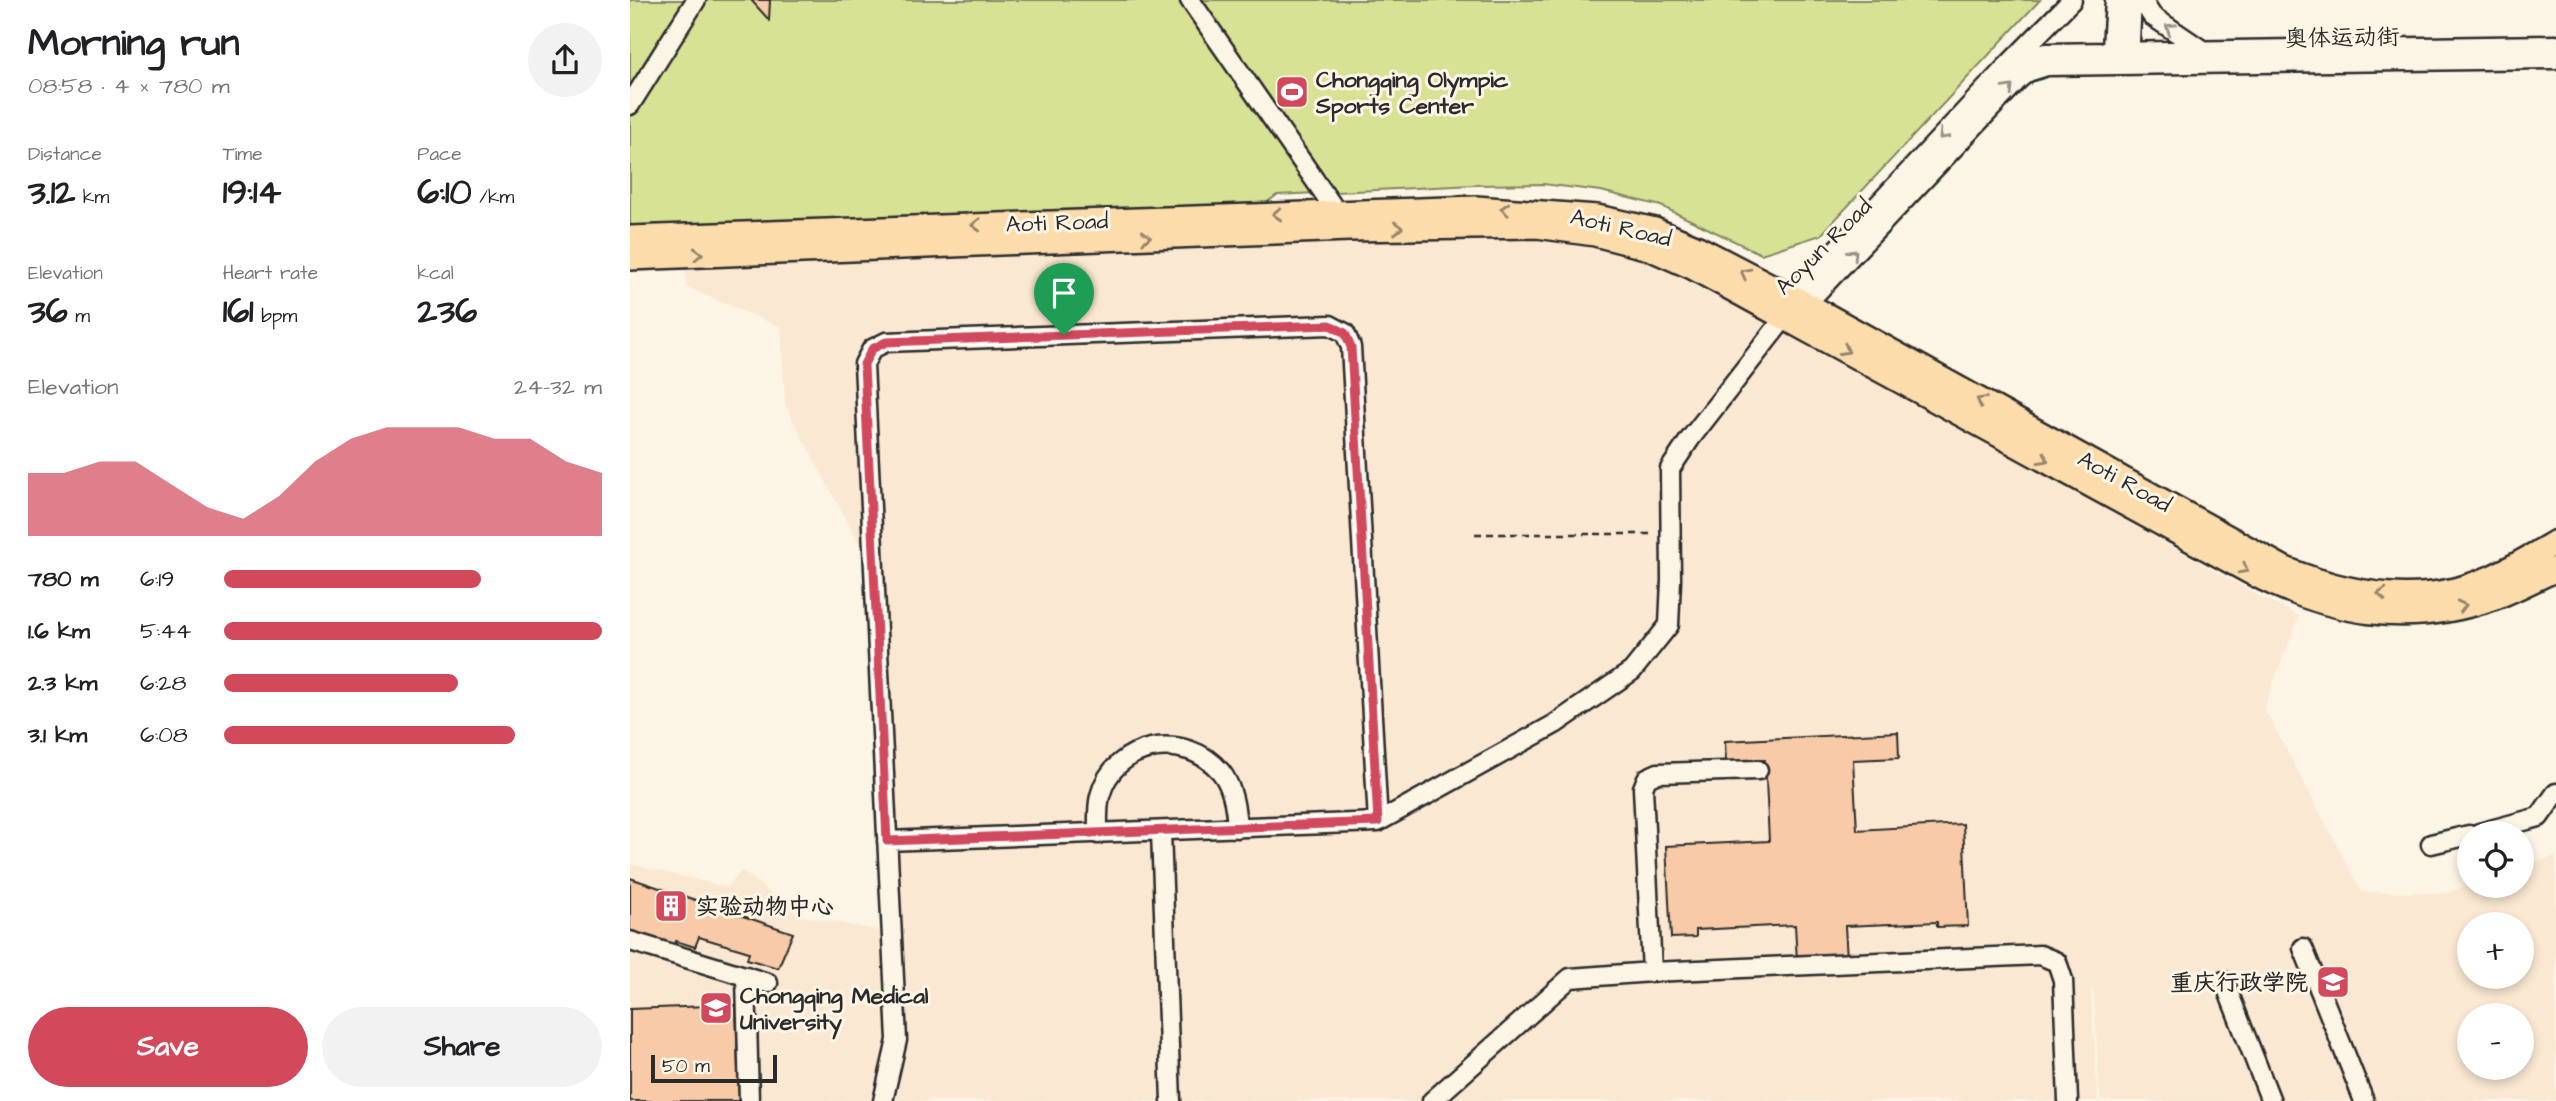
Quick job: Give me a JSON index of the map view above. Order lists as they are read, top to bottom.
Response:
{
  "streets": {
    "main road": ["Aoti Road"],
    "street": ["奥体运动街", "Aoyun Road"]
  },
  "crossings": [
    ["奥体运动街", "Aoyun Road"],
    ["Aoti Road", "Aoyun Road"]
  ],
  "places": {
    "sports": ["Chongqing Olympic Sports Center"],
    "building": ["实验动物中心"],
    "school or university": ["重庆行政学院", "Chongqing Medical University"]
  },
  "scale_bar": "50 m",
  "page": {
    "heading": ["Morning run", "08:58 · 4 × 780 m"],
    "stats": [
      ["Distance", "3.12 km"],
      ["Time", "19:14"],
      ["Pace", "6:10 /km"],
      ["Elevation", "36 m"],
      ["Heart rate", "161 bpm"],
      ["kcal", "236"]
    ],
    "chart": ["Elevation", "24–32 m"],
    "list": [
      {
        "name": "780 m",
        "note": "6:19"
      },
      {
        "name": "1.6 km",
        "note": "5:44"
      },
      {
        "name": "2.3 km",
        "note": "6:28"
      },
      {
        "name": "3.1 km",
        "note": "6:08"
      }
    ],
    "map_buttons": ["+", "−"],
    "buttons": ["Save", "Share"],
    "scale": "50 m"
  }
}
